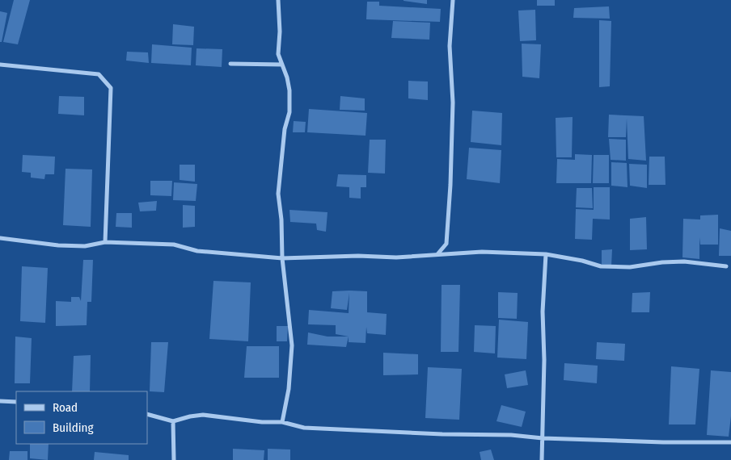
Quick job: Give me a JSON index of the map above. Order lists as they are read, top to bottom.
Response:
{
  "legend": ["Road", "Building"]
}
